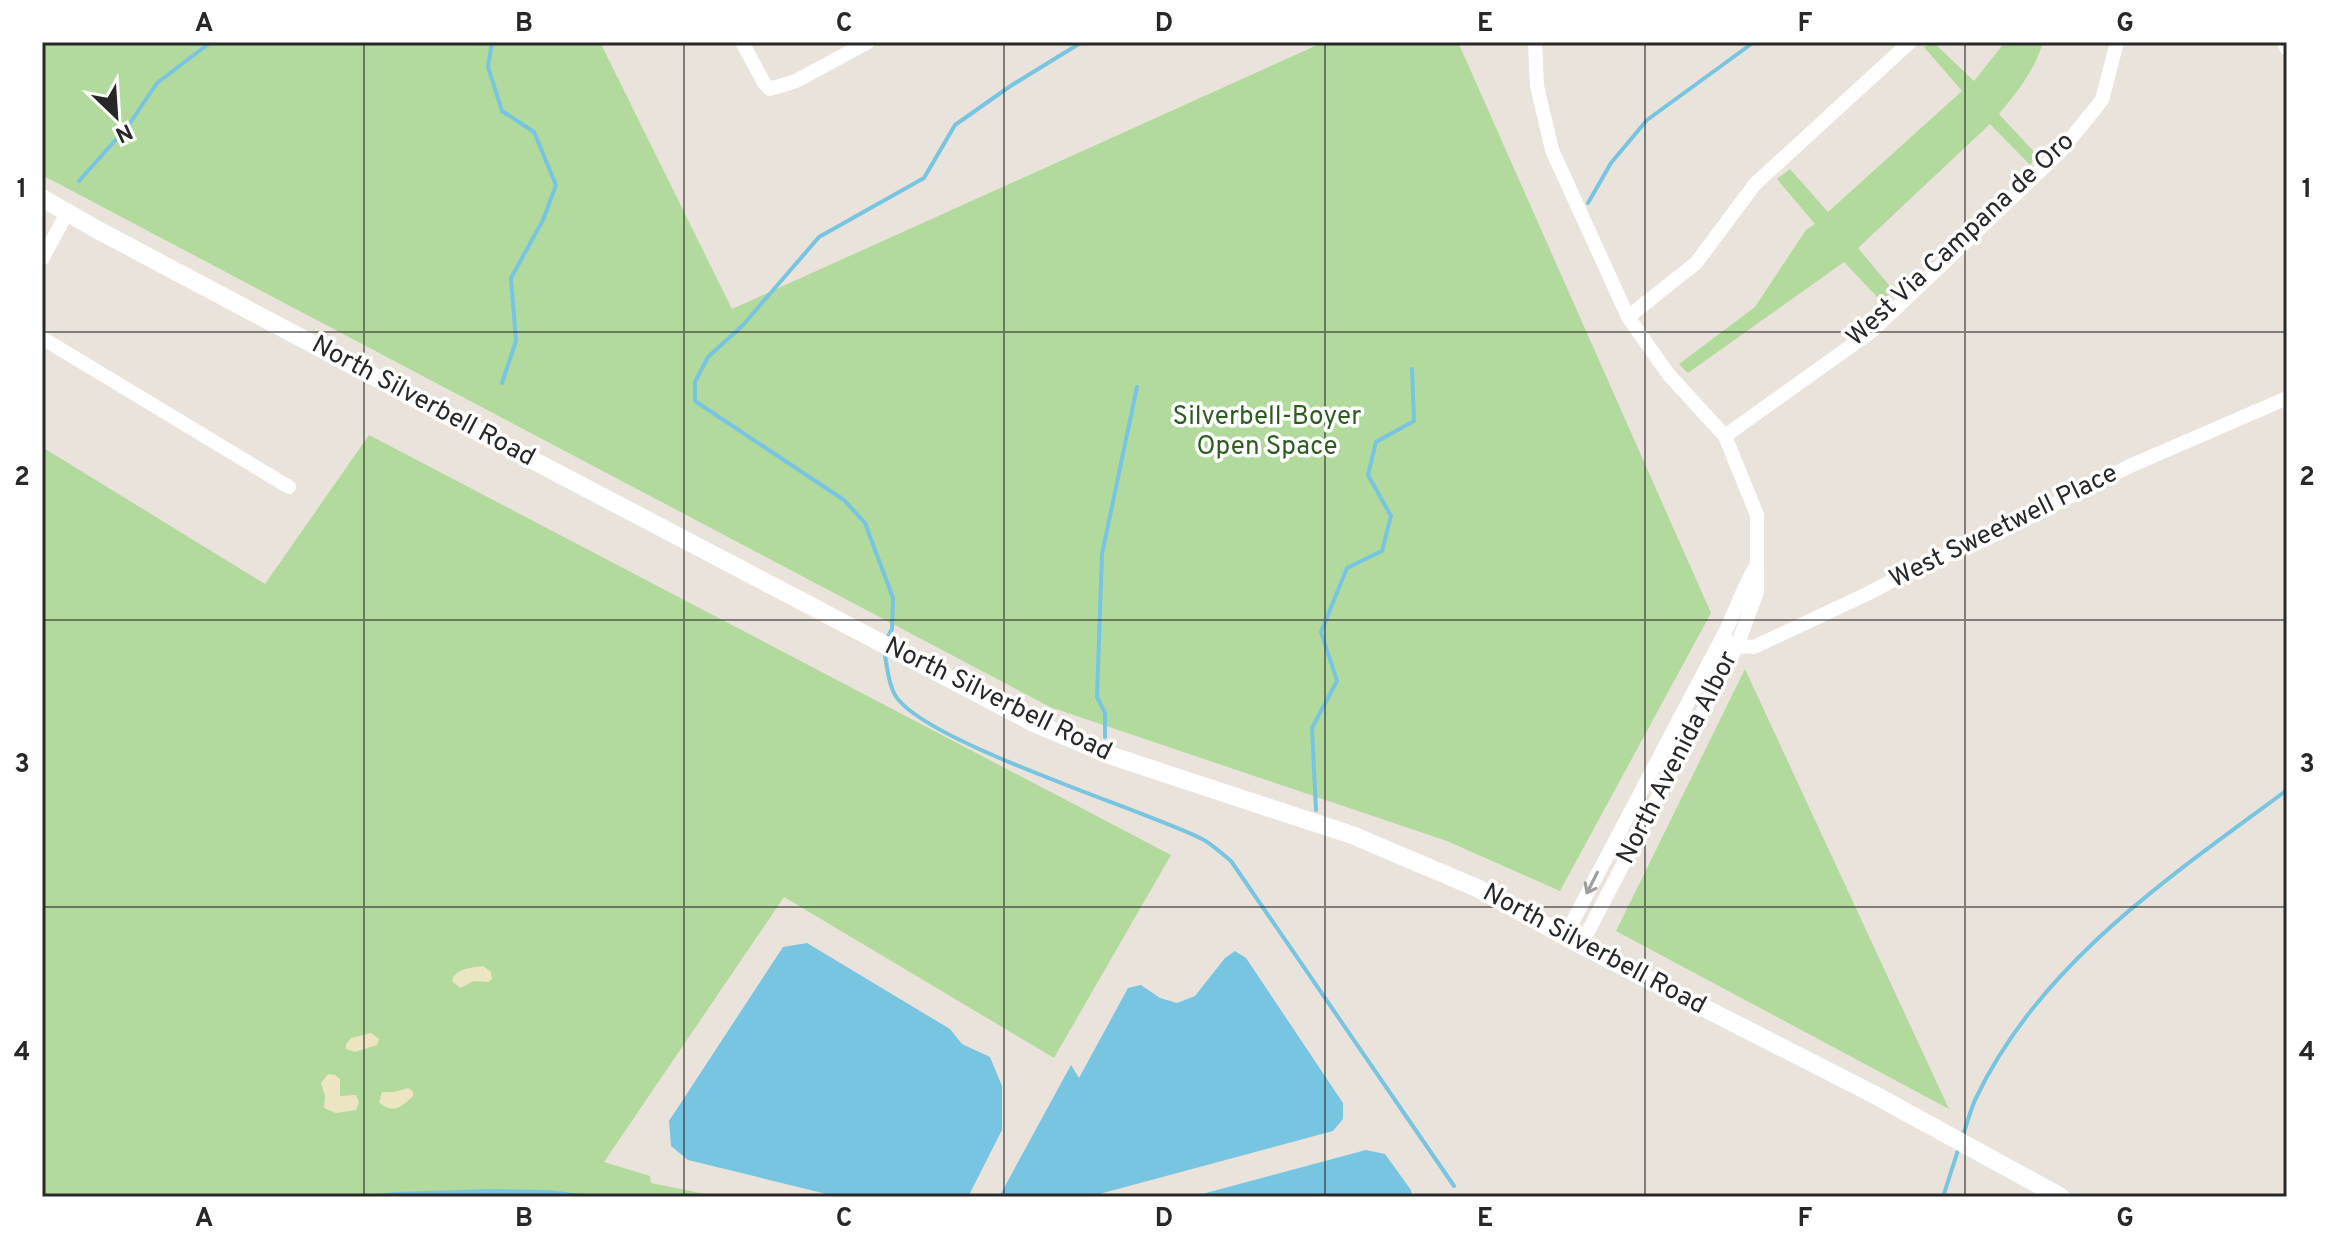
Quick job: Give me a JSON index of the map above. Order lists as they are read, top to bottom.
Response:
{
  "streets": {
    "main road": ["North Silverbell Road"],
    "street": ["West Via Campana de Oro", "West Sweetwell Place", "North Avenida Albor"]
  },
  "crossings": [
    ["West Via Campana de Oro", "North Avenida Albor"],
    ["North Silverbell Road", "North Avenida Albor"],
    ["West Sweetwell Place", "North Avenida Albor"]
  ],
  "parks": ["Silverbell-Boyer Open Space"],
  "north": "bottom right",
  "grid": {
    "columns": [
      "A",
      "B",
      "C",
      "D",
      "E",
      "F",
      "G"
    ],
    "rows": [
      "1",
      "2",
      "3",
      "4"
    ]
  }
}
